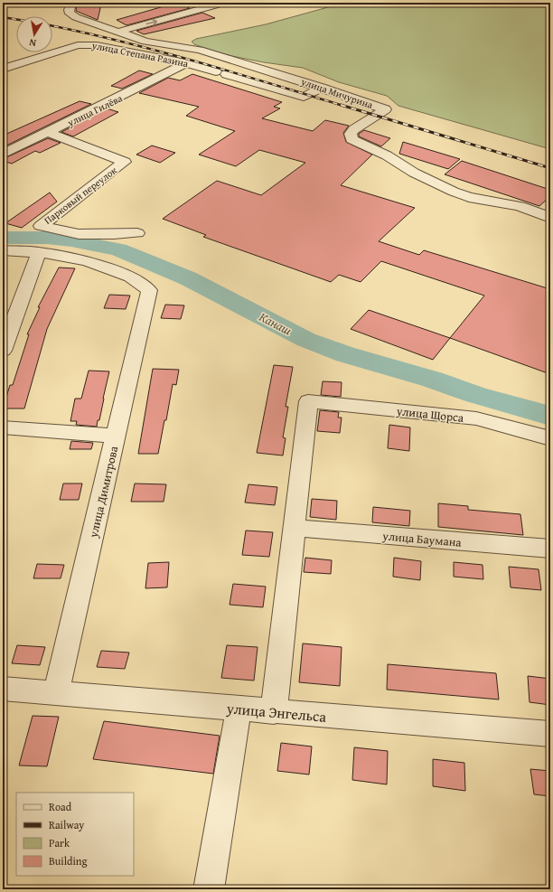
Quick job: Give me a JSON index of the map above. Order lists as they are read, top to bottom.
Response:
{
  "streets": {
    "street": [
      "улица Степана Разина",
      "улица Мичурина",
      "улица Гилёва",
      "Парковый переулок",
      "улица Щорса",
      "улица Димитрова",
      "улица Баумана",
      "улица Энгельса"
    ]
  },
  "crossings": [
    ["улица Степана Разина", "улица Мичурина"],
    ["улица Степана Разина", "улица Гилёва"],
    ["улица Гилёва", "Парковый переулок"],
    ["улица Щорса", "улица Баумана"],
    ["улица Димитрова", "улица Энгельса"]
  ],
  "water": ["Канаш"],
  "legend": [
    "Road",
    "Railway",
    "Park",
    "Building"
  ],
  "north": "bottom"
}
